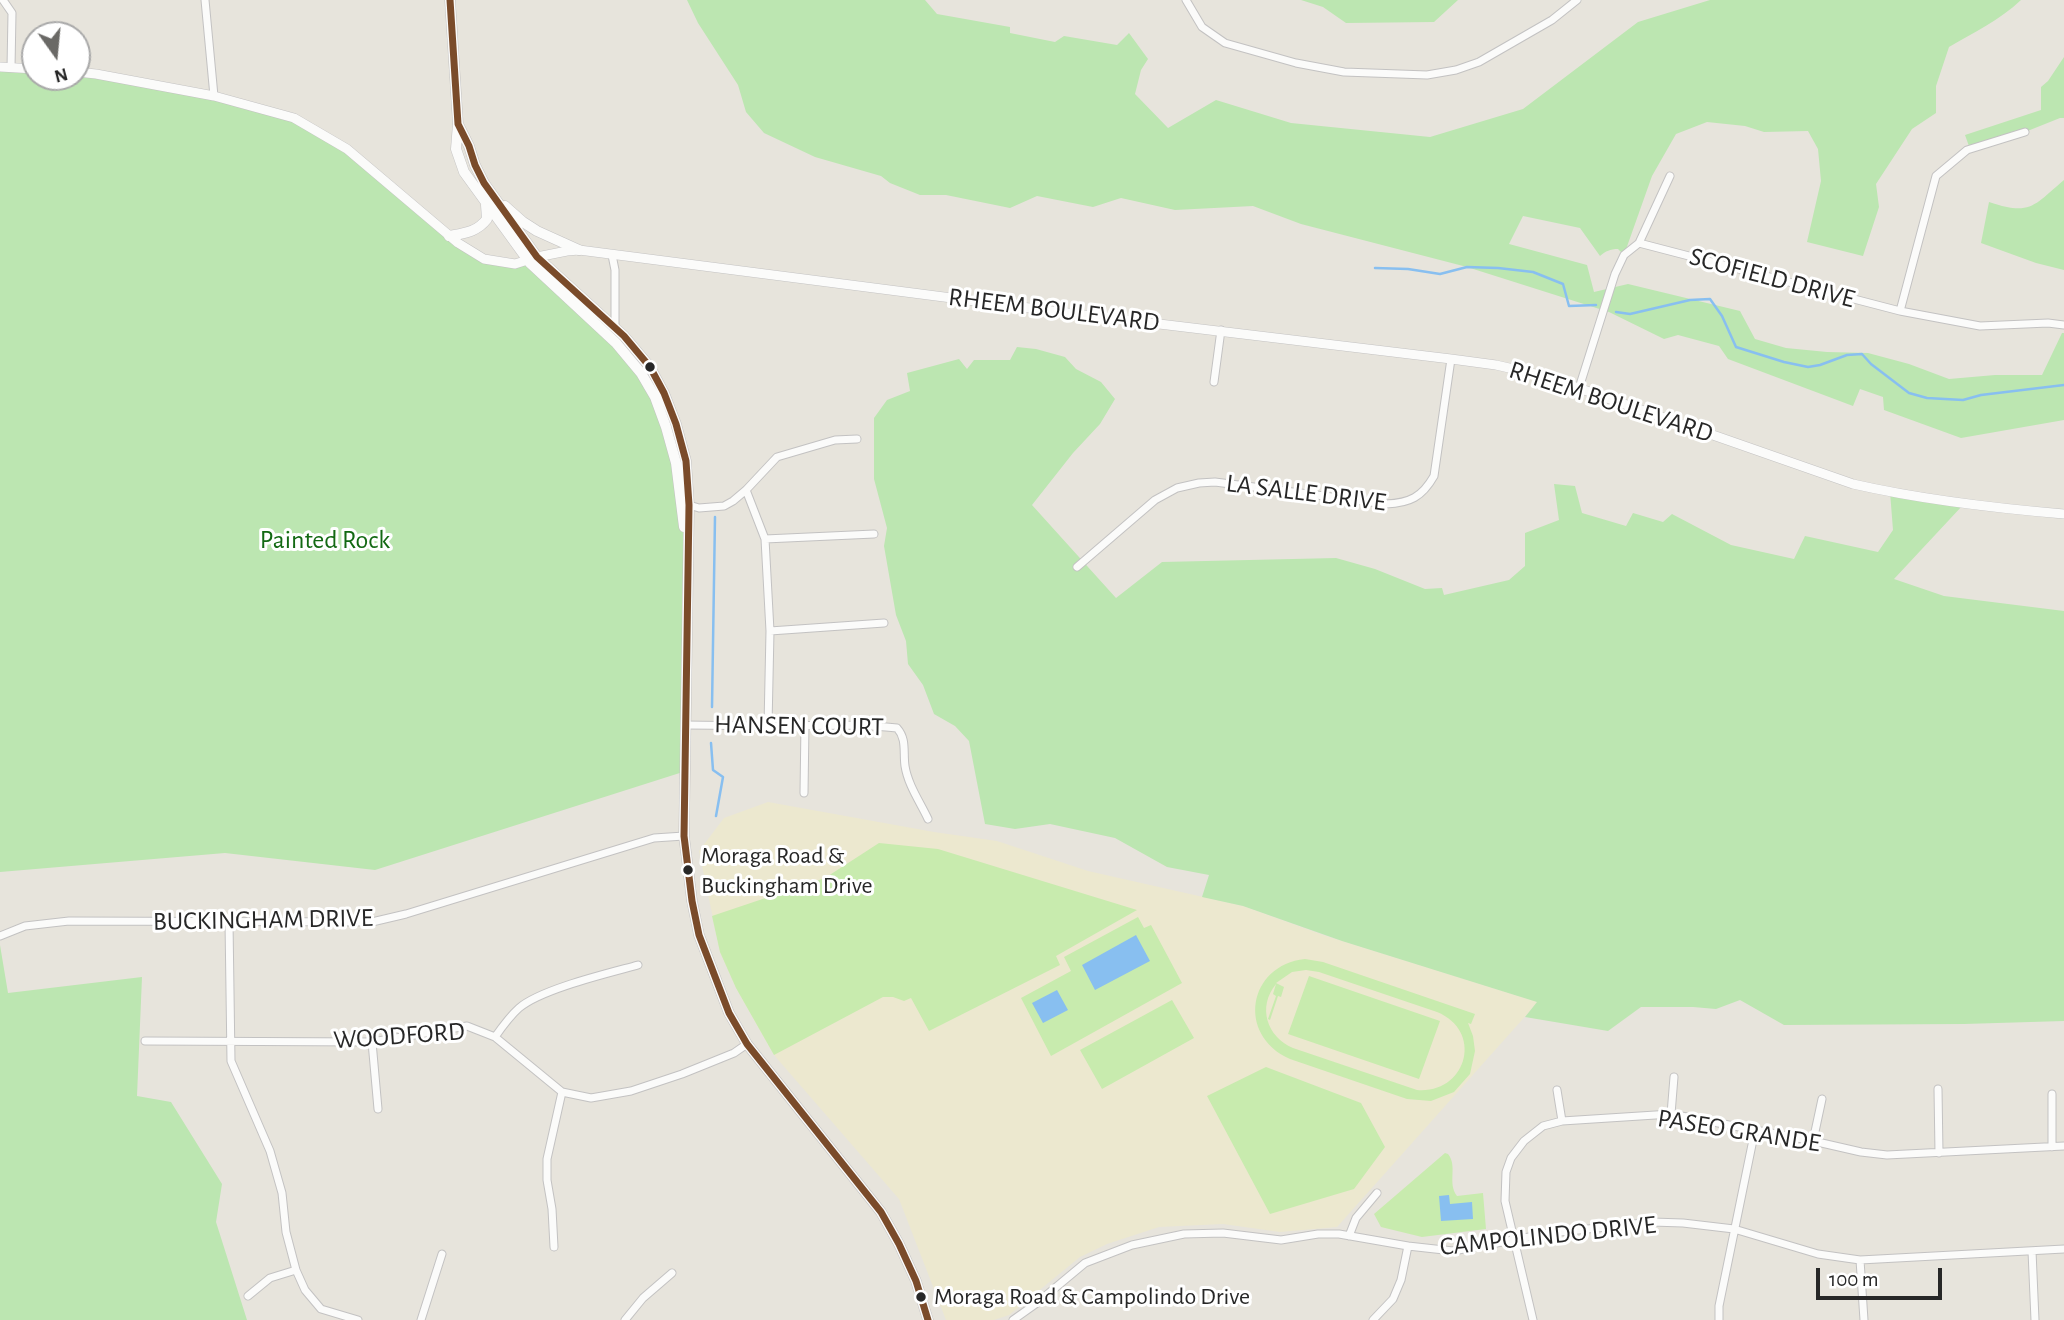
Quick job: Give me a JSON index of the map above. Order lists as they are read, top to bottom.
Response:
{
  "streets": {
    "street": [
      "SCOFIELD DRIVE",
      "RHEEM BOULEVARD",
      "LA SALLE DRIVE",
      "HANSEN COURT",
      "BUCKINGHAM DRIVE",
      "WOODFORD",
      "PASEO GRANDE",
      "CAMPOLINDO DRIVE"
    ]
  },
  "crossings": [
    ["RHEEM BOULEVARD", "LA SALLE DRIVE"],
    ["PASEO GRANDE", "CAMPOLINDO DRIVE"]
  ],
  "parks": ["Painted Rock"],
  "places": ["Moraga Road & Buckingham Drive", "Moraga Road & Campolindo Drive"],
  "scale_bar": "100 m",
  "north": "bottom"
}
